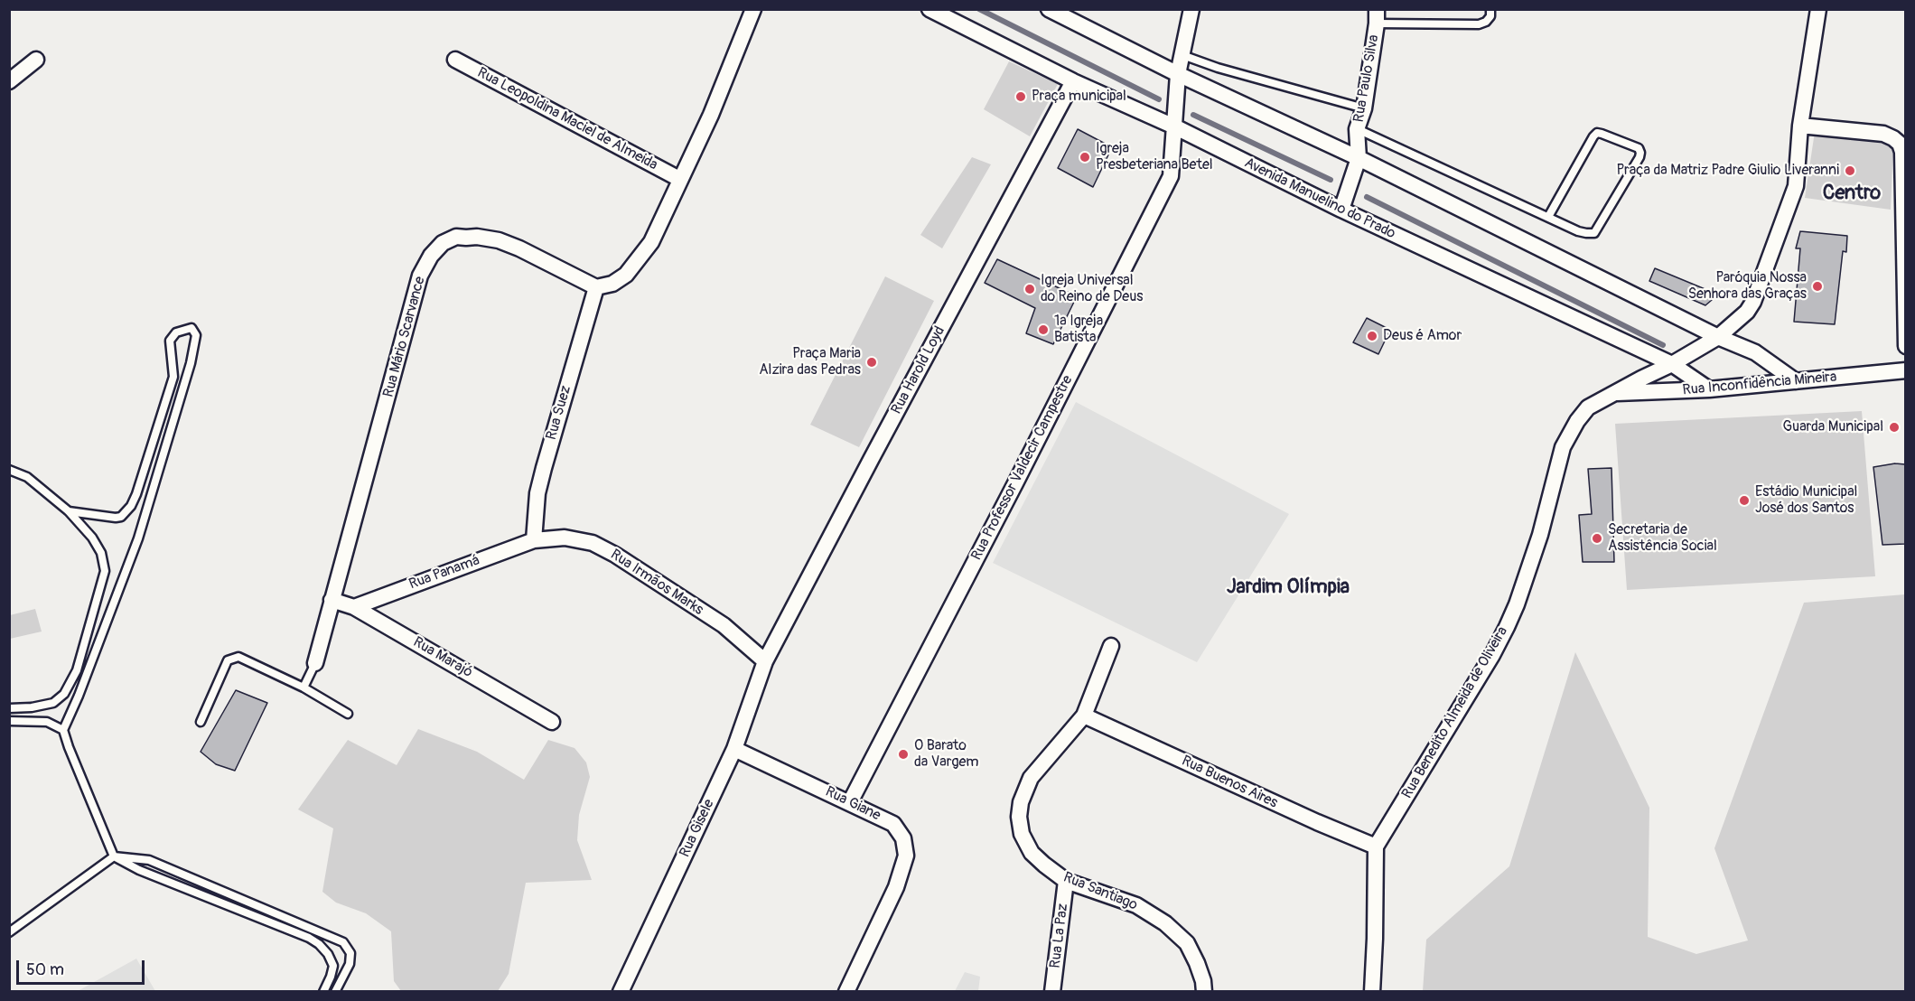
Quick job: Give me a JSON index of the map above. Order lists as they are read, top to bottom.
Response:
{
  "streets": {
    "street": [
      "Rua Paulo Silva",
      "Rua Leopoldina Maciel de Almeida",
      "Avenida Manuelino do Prado",
      "Rua Mário Scarvance",
      "Rua Harold Loyd",
      "Rua Inconfidência Mineira",
      "Rua Suez",
      "Rua Professor Valdecir Campestre",
      "Rua Panamá",
      "Rua Irmãos Marks",
      "Rua Marajó",
      "Rua Benedito Almeida de Oliveira",
      "Rua Buenos Aires",
      "Rua Giane",
      "Rua Gisele",
      "Rua Santiago",
      "Rua La Paz"
    ]
  },
  "crossings": [
    ["Rua Paulo Silva", "Avenida Manuelino do Prado"],
    ["Avenida Manuelino do Prado", "Rua Harold Loyd"],
    ["Avenida Manuelino do Prado", "Rua Inconfidência Mineira"],
    ["Avenida Manuelino do Prado", "Rua Professor Valdecir Campestre"],
    ["Avenida Manuelino do Prado", "Rua Benedito Almeida de Oliveira"],
    ["Rua Mário Scarvance", "Rua Suez"],
    ["Rua Mário Scarvance", "Rua Marajó"],
    ["Rua Harold Loyd", "Rua Irmãos Marks"],
    ["Rua Harold Loyd", "Rua Gisele"],
    ["Rua Inconfidência Mineira", "Rua Benedito Almeida de Oliveira"],
    ["Rua Suez", "Rua Panamá"],
    ["Rua Suez", "Rua Irmãos Marks"],
    ["Rua Professor Valdecir Campestre", "Rua Giane"],
    ["Rua Panamá", "Rua Irmãos Marks"],
    ["Rua Panamá", "Rua Marajó"],
    ["Rua Irmãos Marks", "Rua Gisele"],
    ["Rua Benedito Almeida de Oliveira", "Rua Buenos Aires"],
    ["Rua Buenos Aires", "Rua Santiago"],
    ["Rua Giane", "Rua Gisele"],
    ["Rua Santiago", "Rua La Paz"]
  ],
  "districts": ["Centro", "Jardim Olímpia"],
  "places": [
    "Praça municipal",
    "Igreja Presbeteriana Betel",
    "Praça da Matriz Padre Giulio Liveranni",
    "Paróquia Nossa Senhora das Graças",
    "Igreja Universal do Reino de Deus",
    "1ª Igreja Batista",
    "Deus é Amor",
    "Praça Maria Alzira das Pedras",
    "Guarda Municipal",
    "Estádio Municipal José dos Santos",
    "Secretaria de Assistência Social",
    "O Barato da Vargem"
  ],
  "scale_bar": "50 m"
}
